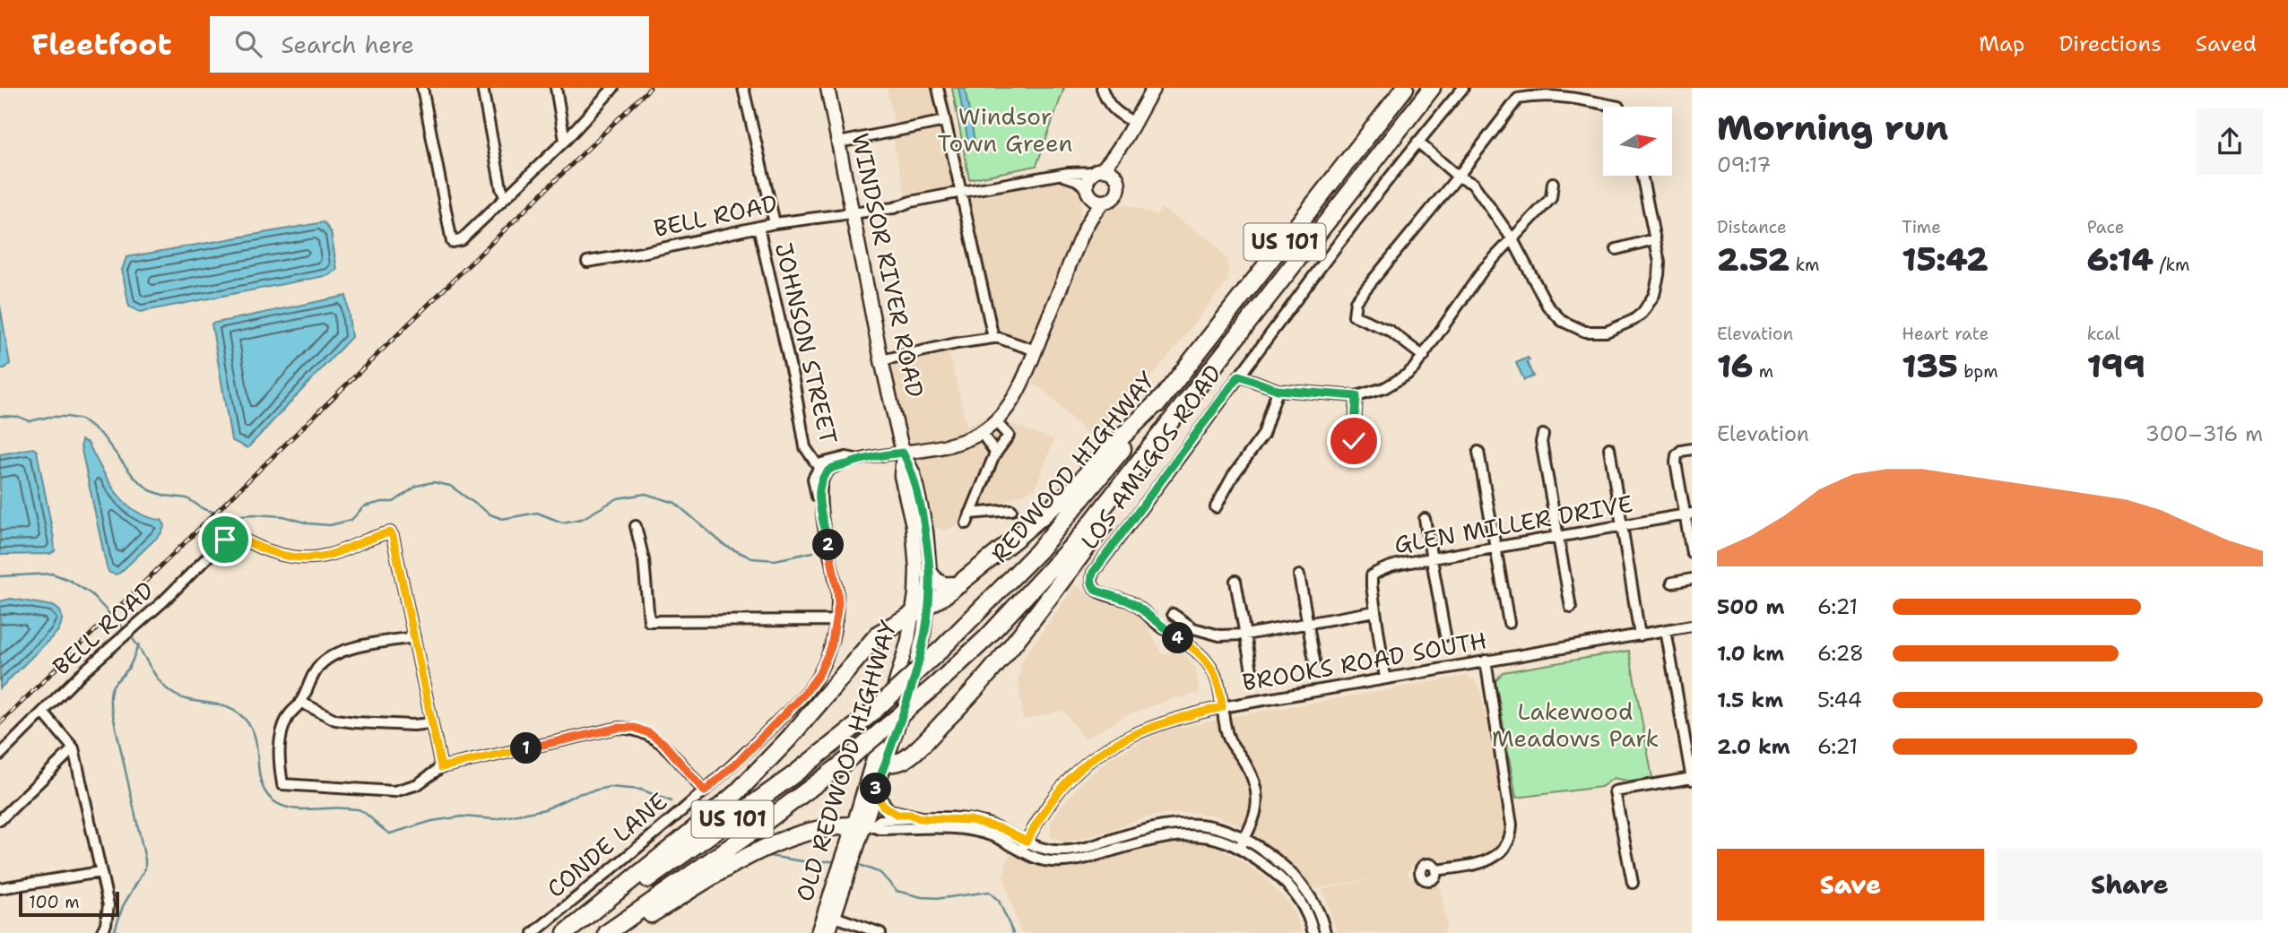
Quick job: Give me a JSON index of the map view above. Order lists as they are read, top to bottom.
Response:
{
  "streets": {
    "highway": ["US 101", "REDWOOD HIGHWAY"],
    "main road": ["WINDSOR RIVER ROAD", "OLD REDWOOD HIGHWAY"],
    "street": [
      "BELL ROAD",
      "JOHNSON STREET",
      "LOS AMIGOS ROAD",
      "GLEN MILLER DRIVE",
      "BROOKS ROAD SOUTH",
      "CONDE LANE"
    ]
  },
  "crossings": [
    ["BELL ROAD", "WINDSOR RIVER ROAD"],
    ["BELL ROAD", "JOHNSON STREET"],
    ["WINDSOR RIVER ROAD", "OLD REDWOOD HIGHWAY"],
    ["WINDSOR RIVER ROAD", "CONDE LANE"],
    ["JOHNSON STREET", "CONDE LANE"],
    ["LOS AMIGOS ROAD", "BROOKS ROAD SOUTH"],
    ["GLEN MILLER DRIVE", "BROOKS ROAD SOUTH"],
    ["OLD REDWOOD HIGHWAY", "CONDE LANE"]
  ],
  "parks": ["Windsor Town Green", "Lakewood Meadows Park"],
  "scale_bar": "100 m",
  "north": "right",
  "page": {
    "header": "Fleetfoot",
    "search": "Search here",
    "nav": ["Map", "Directions", "Saved"],
    "heading": ["Morning run", "09:17"],
    "stats": [
      ["Distance", "2.52 km"],
      ["Time", "15:42"],
      ["Pace", "6:14 /km"],
      ["Elevation", "16 m"],
      ["Heart rate", "135 bpm"],
      ["kcal", "199"]
    ],
    "chart": ["Elevation", "300–316 m"],
    "pins": [
      "2",
      "4",
      "1",
      "3"
    ],
    "list": [
      {
        "name": "500 m",
        "note": "6:21"
      },
      {
        "name": "1.0 km",
        "note": "6:28"
      },
      {
        "name": "1.5 km",
        "note": "5:44"
      },
      {
        "name": "2.0 km",
        "note": "6:21"
      }
    ],
    "buttons": ["Save", "Share"],
    "scale": "100 m"
  }
}
